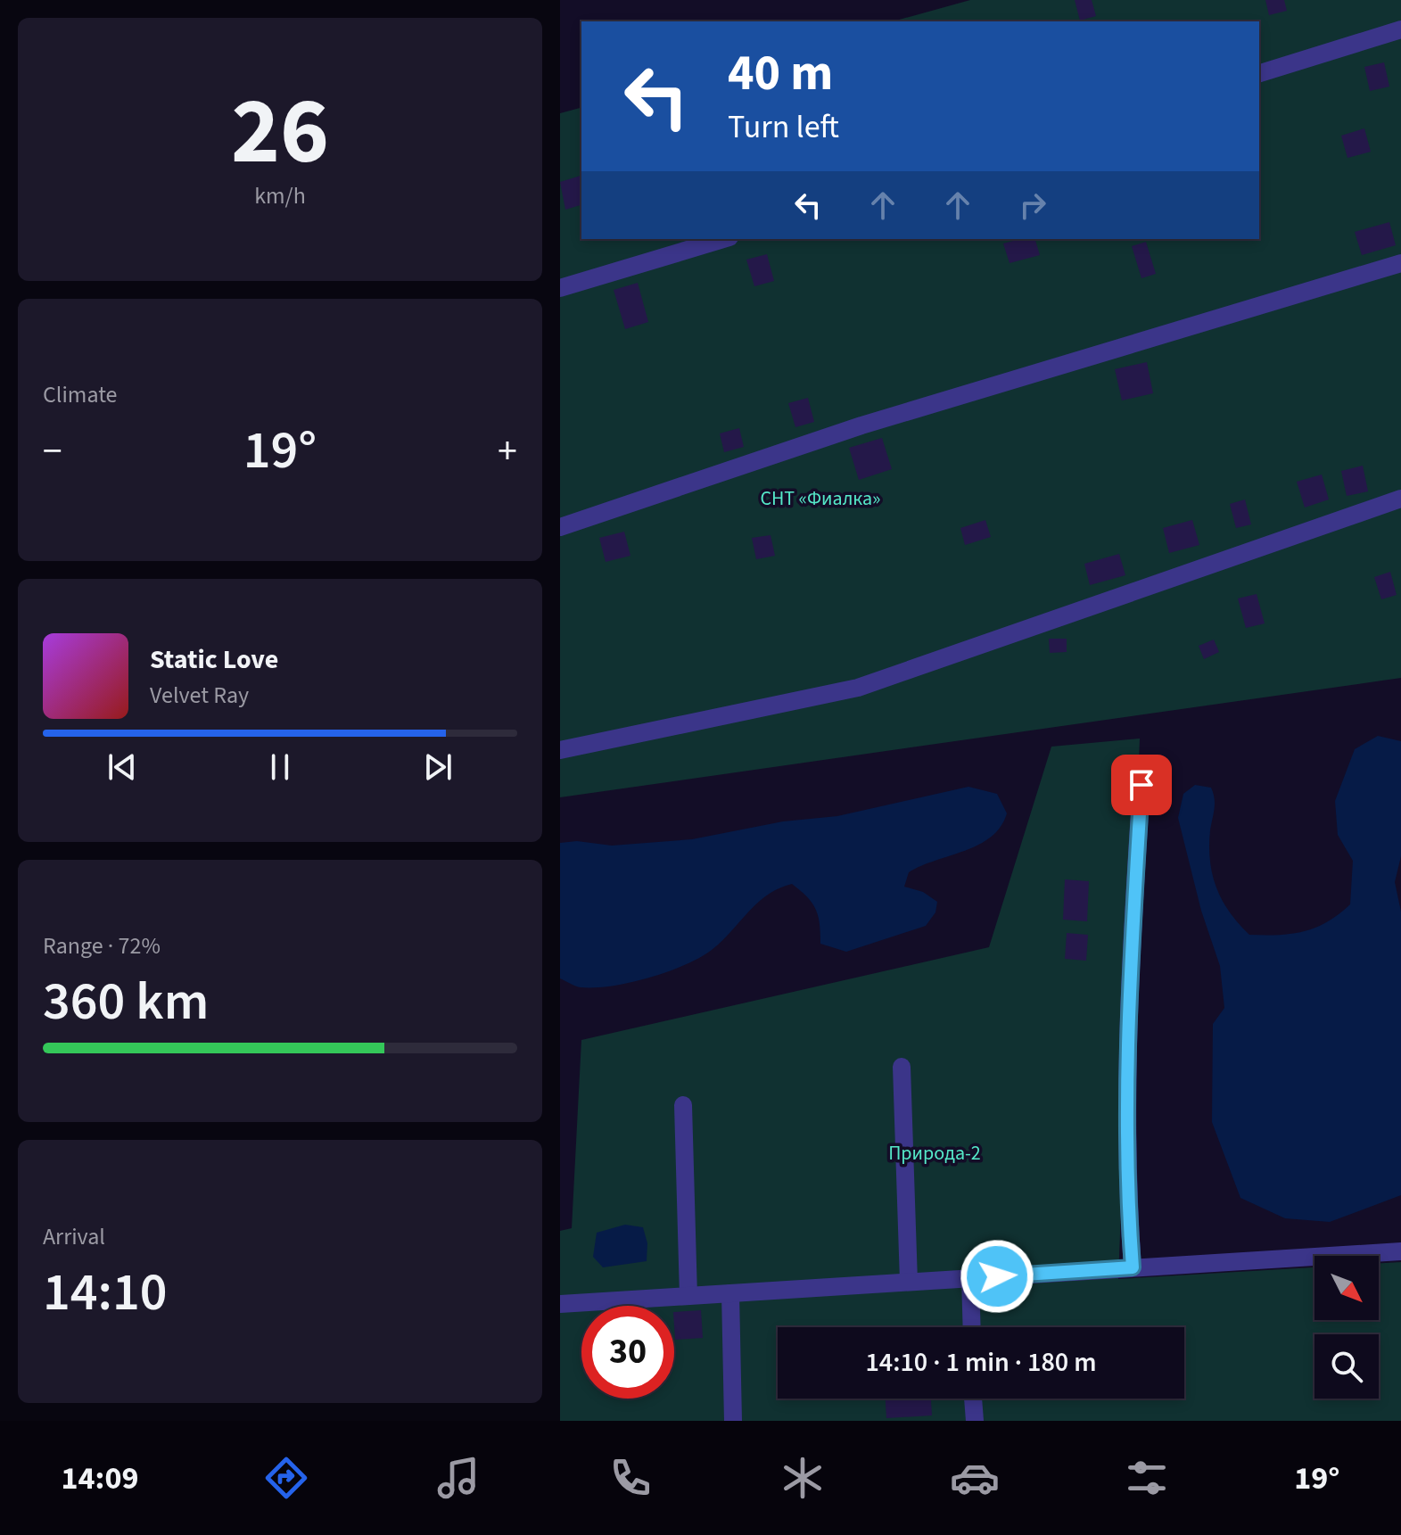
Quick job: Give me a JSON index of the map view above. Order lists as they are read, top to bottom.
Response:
{
  "parks": ["СНТ «Фиалка»", "Природа-2"],
  "north": "bottom right",
  "page": {
    "tile": [
      ["26", "km/h"],
      "Climate",
      ["Range · 72%", "360 km"],
      ["Arrival", "14:10"]
    ],
    "turn": ["40 m", "Turn left"],
    "heat": ["−", "19°", "+"],
    "song": ["Static Love", "Velvet Ray"],
    "limit": "30",
    "trip": "14:10 · 1 min · 180 m",
    "tabs": ["14:09", "19°"]
  }
}
